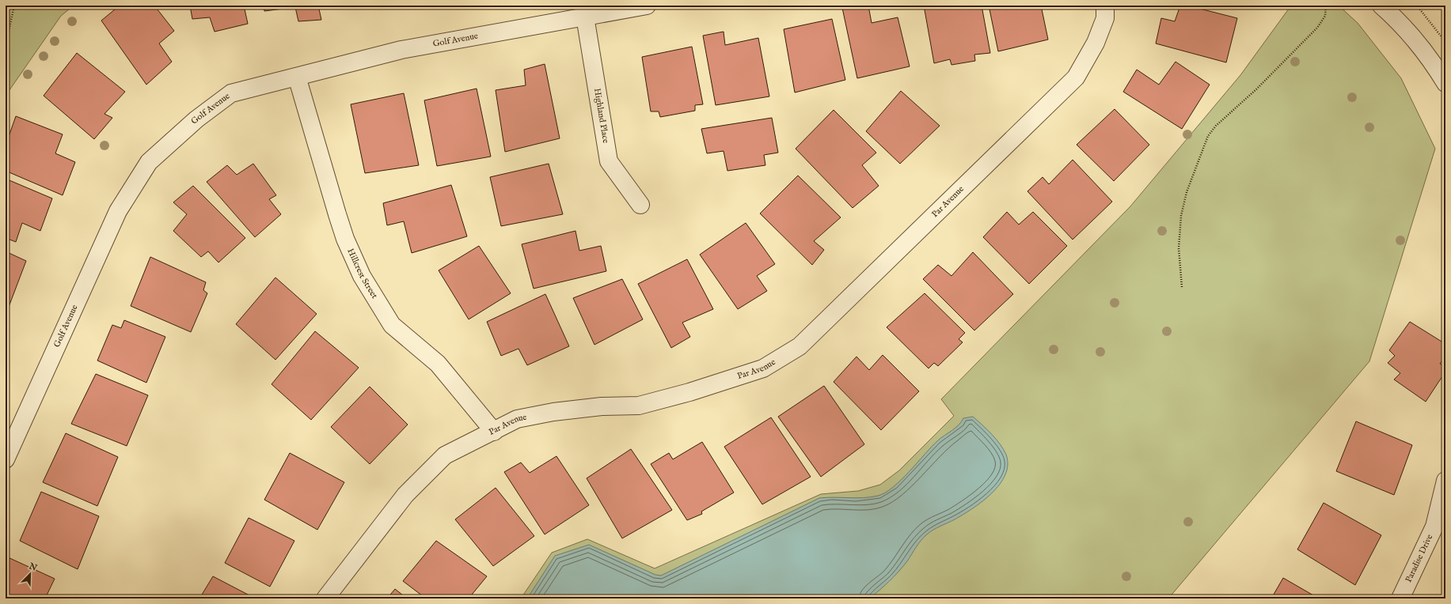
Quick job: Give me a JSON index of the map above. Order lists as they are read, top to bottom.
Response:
{
  "streets": {
    "street": [
      "Golf Avenue",
      "Highland Place",
      "Par Avenue",
      "Hillcrest Street",
      "Paradise Drive"
    ]
  },
  "crossings": [
    ["Golf Avenue", "Highland Place"],
    ["Golf Avenue", "Hillcrest Street"],
    ["Par Avenue", "Hillcrest Street"]
  ],
  "north": "top right"
}
